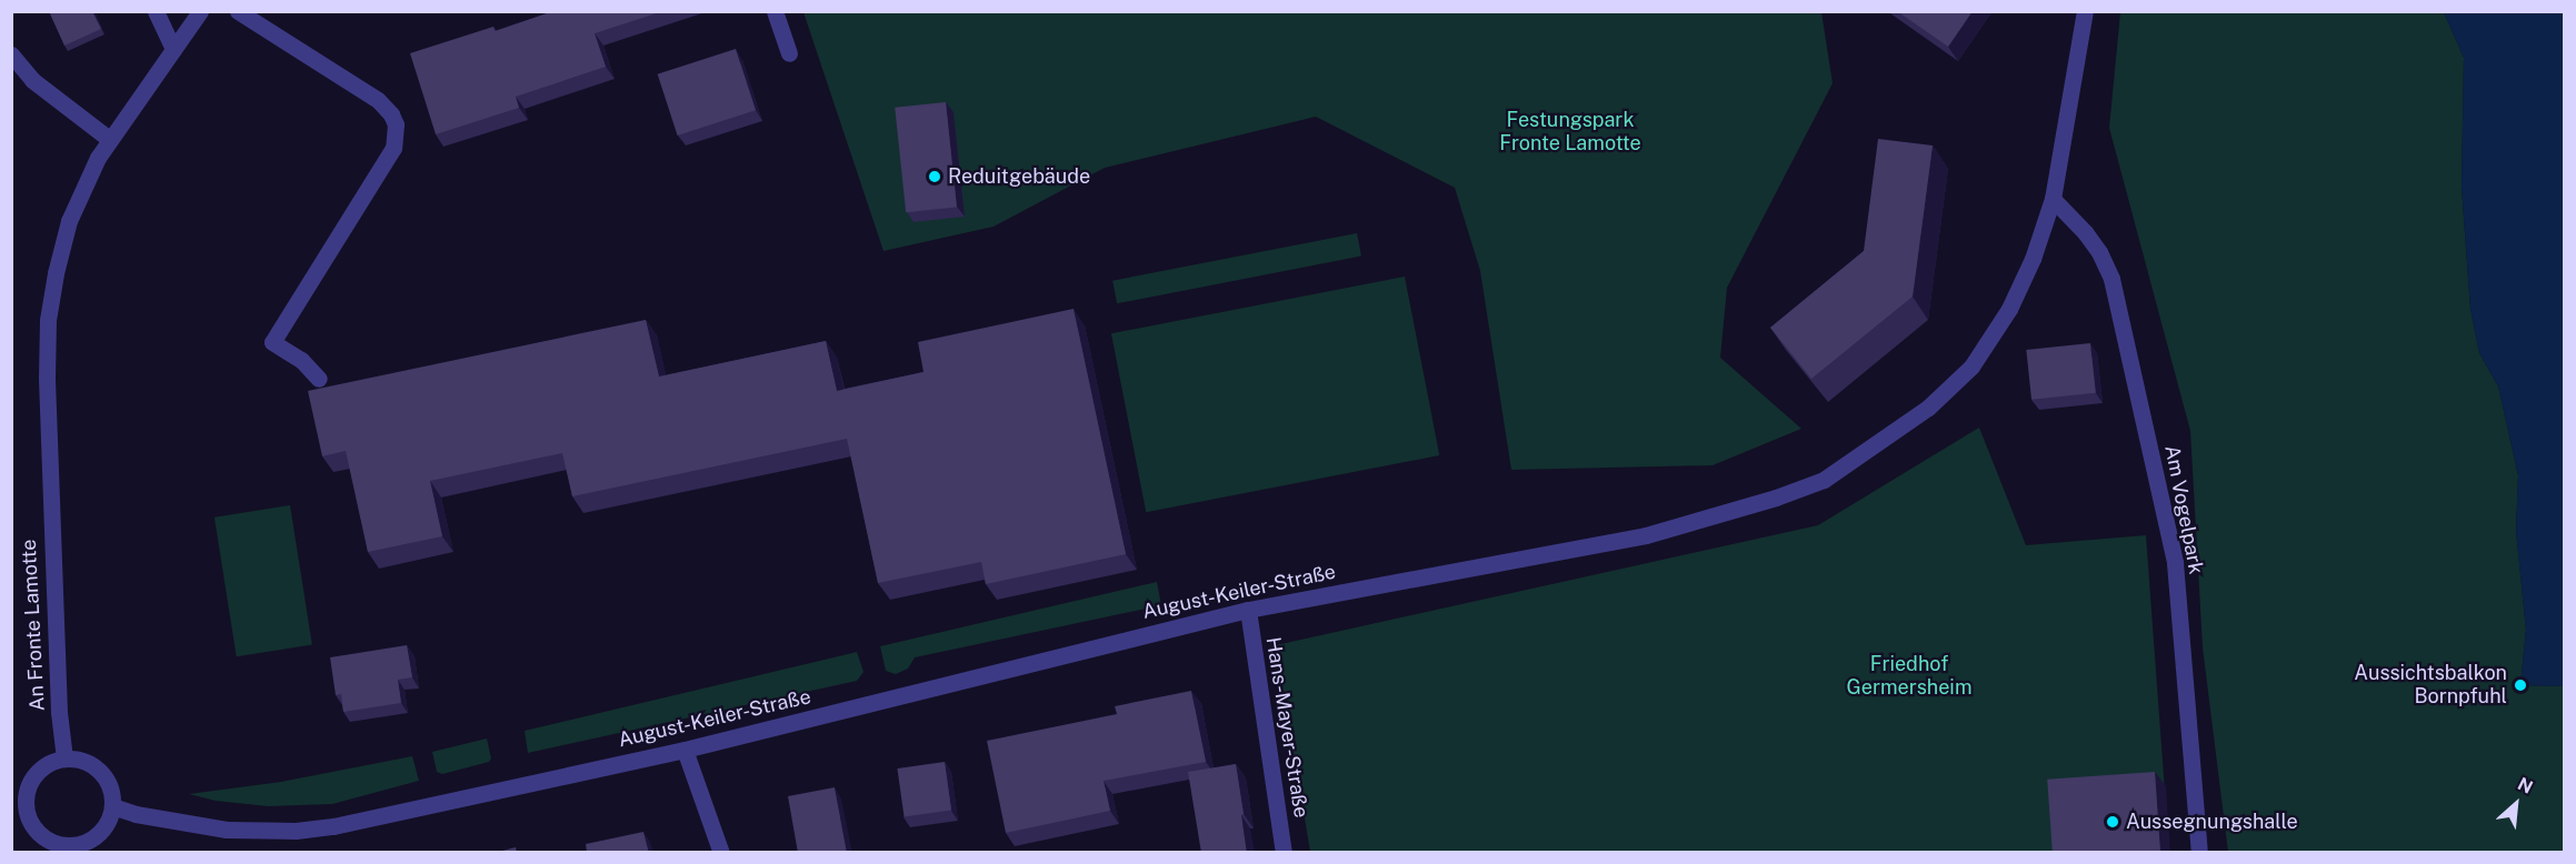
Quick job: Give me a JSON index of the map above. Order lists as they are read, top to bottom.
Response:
{
  "streets": {
    "street": [
      "Am Vogelpark",
      "August-Keiler-Straße",
      "An Fronte Lamotte",
      "Hans-Mayer-Straße"
    ]
  },
  "crossings": [
    ["Am Vogelpark", "August-Keiler-Straße"],
    ["August-Keiler-Straße", "An Fronte Lamotte"],
    ["August-Keiler-Straße", "Hans-Mayer-Straße"]
  ],
  "parks": ["Festungspark Fronte Lamotte", "Friedhof Germersheim"],
  "places": ["Reduitgebäude", "Aussichtsbalkon Bornpfuhl", "Aussegnungshalle"],
  "north": "top right"
}
